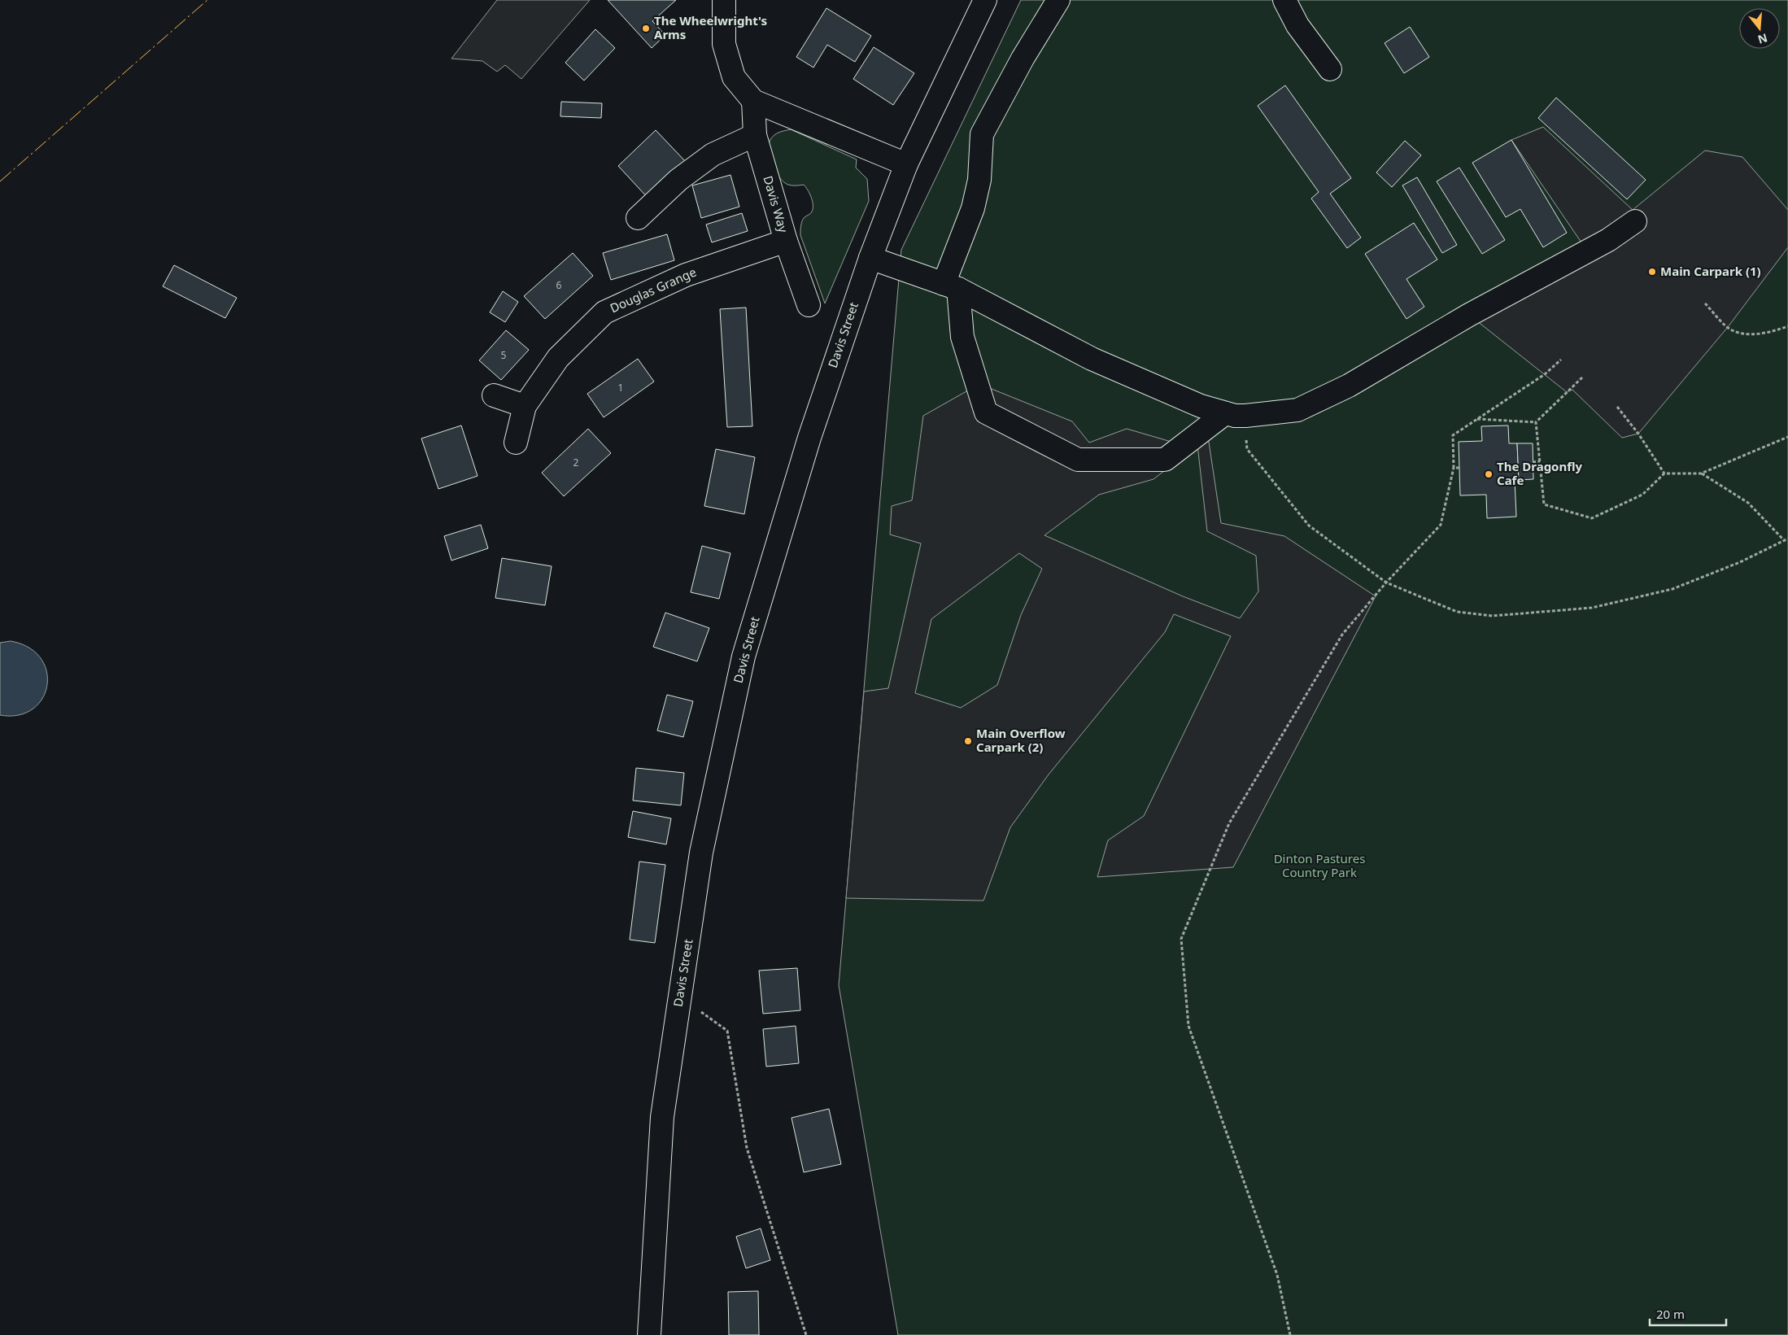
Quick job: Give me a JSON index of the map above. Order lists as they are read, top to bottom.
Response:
{
  "streets": {
    "main road": ["Davis Way", "Douglas Grange", "Davis Street"]
  },
  "crossings": [
    ["Davis Way", "Douglas Grange"]
  ],
  "parks": ["Dinton Pastures Country Park"],
  "places": [
    "The Wheelwright's Arms",
    "Main Carpark (1)",
    "The Dragonfly Cafe",
    "Main Overflow Carpark (2)"
  ],
  "house_numbers": [
    "6",
    "5",
    "1",
    "2"
  ],
  "scale_bar": "20 m",
  "north": "bottom"
}
